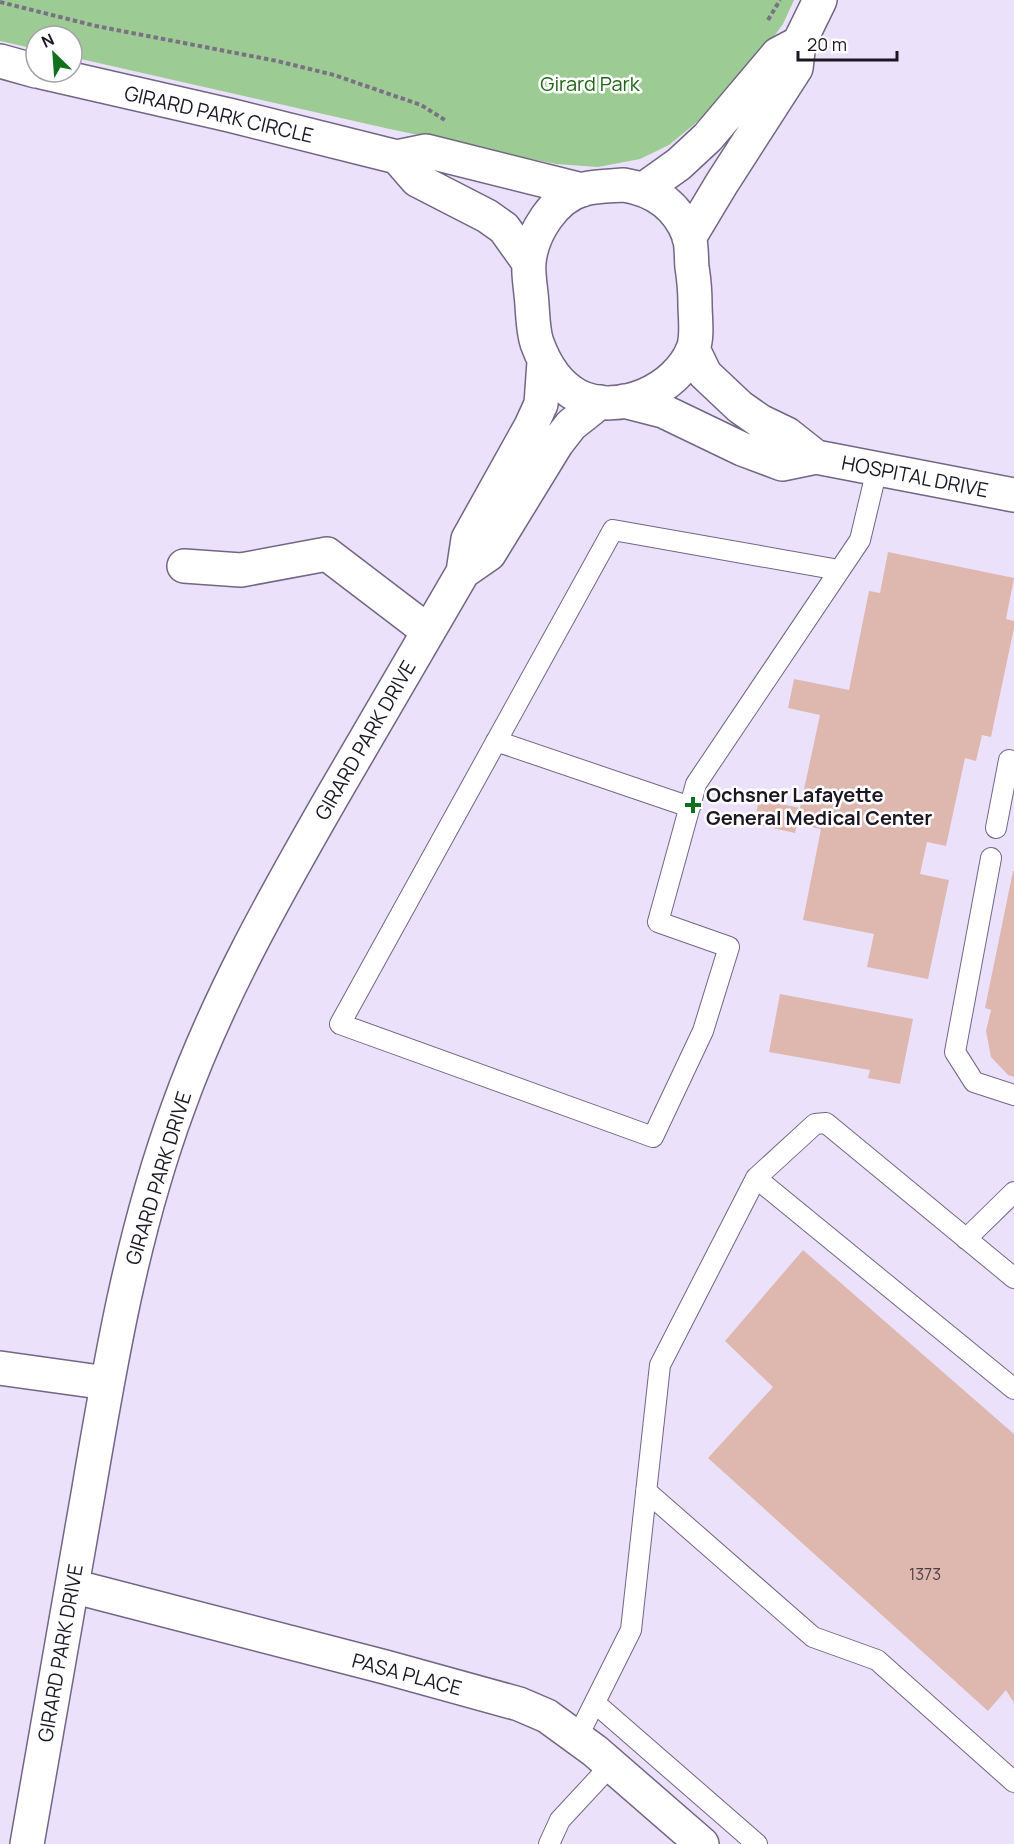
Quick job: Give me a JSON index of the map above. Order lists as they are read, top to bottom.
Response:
{
  "streets": {
    "street": [
      "GIRARD PARK CIRCLE",
      "HOSPITAL DRIVE",
      "GIRARD PARK DRIVE",
      "PASA PLACE"
    ]
  },
  "crossings": [
    ["GIRARD PARK CIRCLE", "HOSPITAL DRIVE"],
    ["GIRARD PARK CIRCLE", "GIRARD PARK DRIVE"],
    ["HOSPITAL DRIVE", "GIRARD PARK DRIVE"],
    ["GIRARD PARK DRIVE", "PASA PLACE"]
  ],
  "parks": ["Girard Park"],
  "places": {
    "health": ["Ochsner Lafayette General Medical Center"]
  },
  "house_numbers": ["1373"],
  "scale_bar": "20 m",
  "north": "top left"
}
